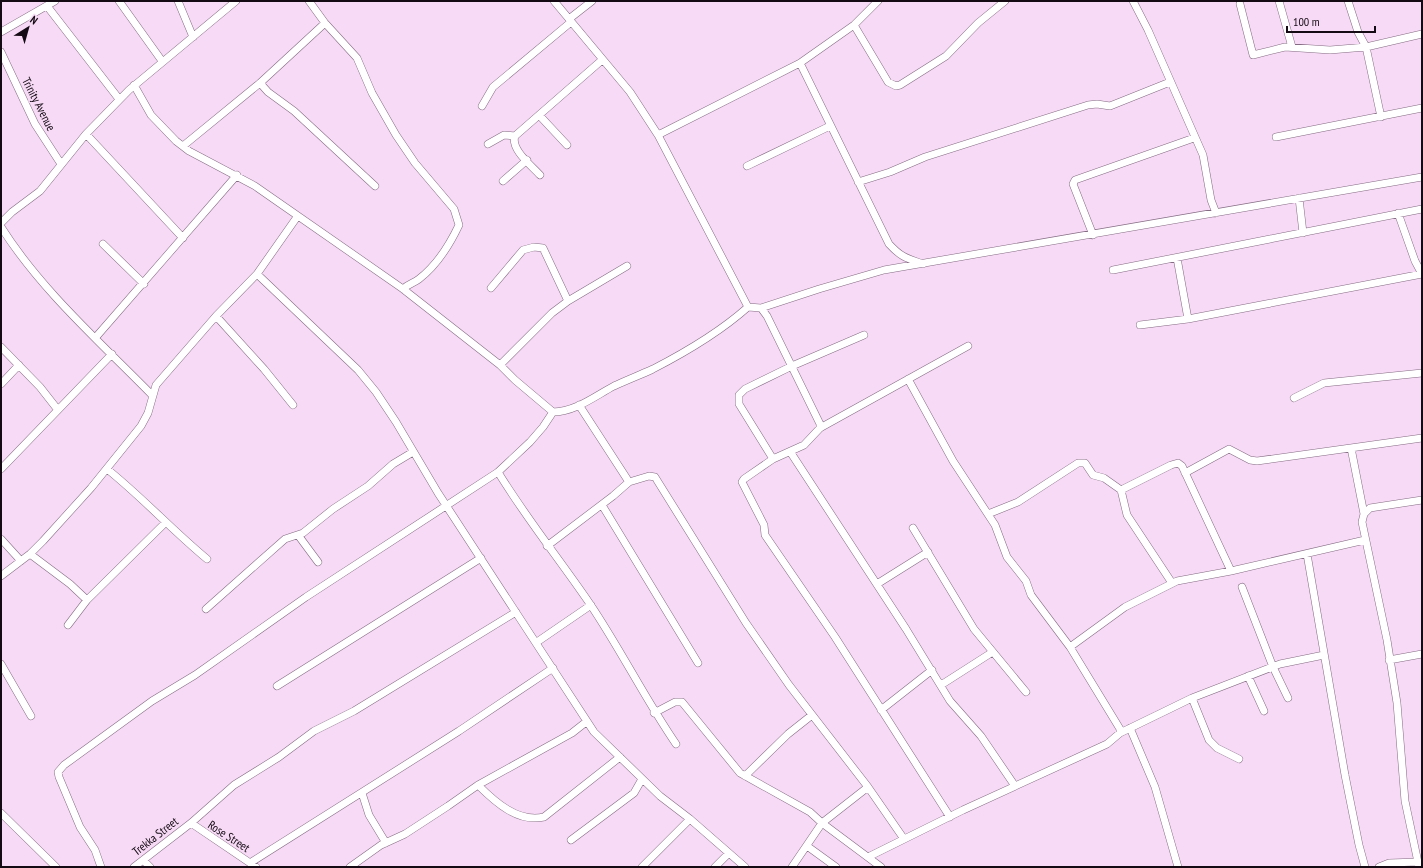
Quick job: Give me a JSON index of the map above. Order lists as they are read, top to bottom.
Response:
{
  "streets": {
    "street": ["Trinity Avenue", "Trekka Street", "Rose Street"]
  },
  "crossings": [
    ["Trekka Street", "Rose Street"]
  ],
  "scale_bar": "100 m",
  "north": "top right"
}
